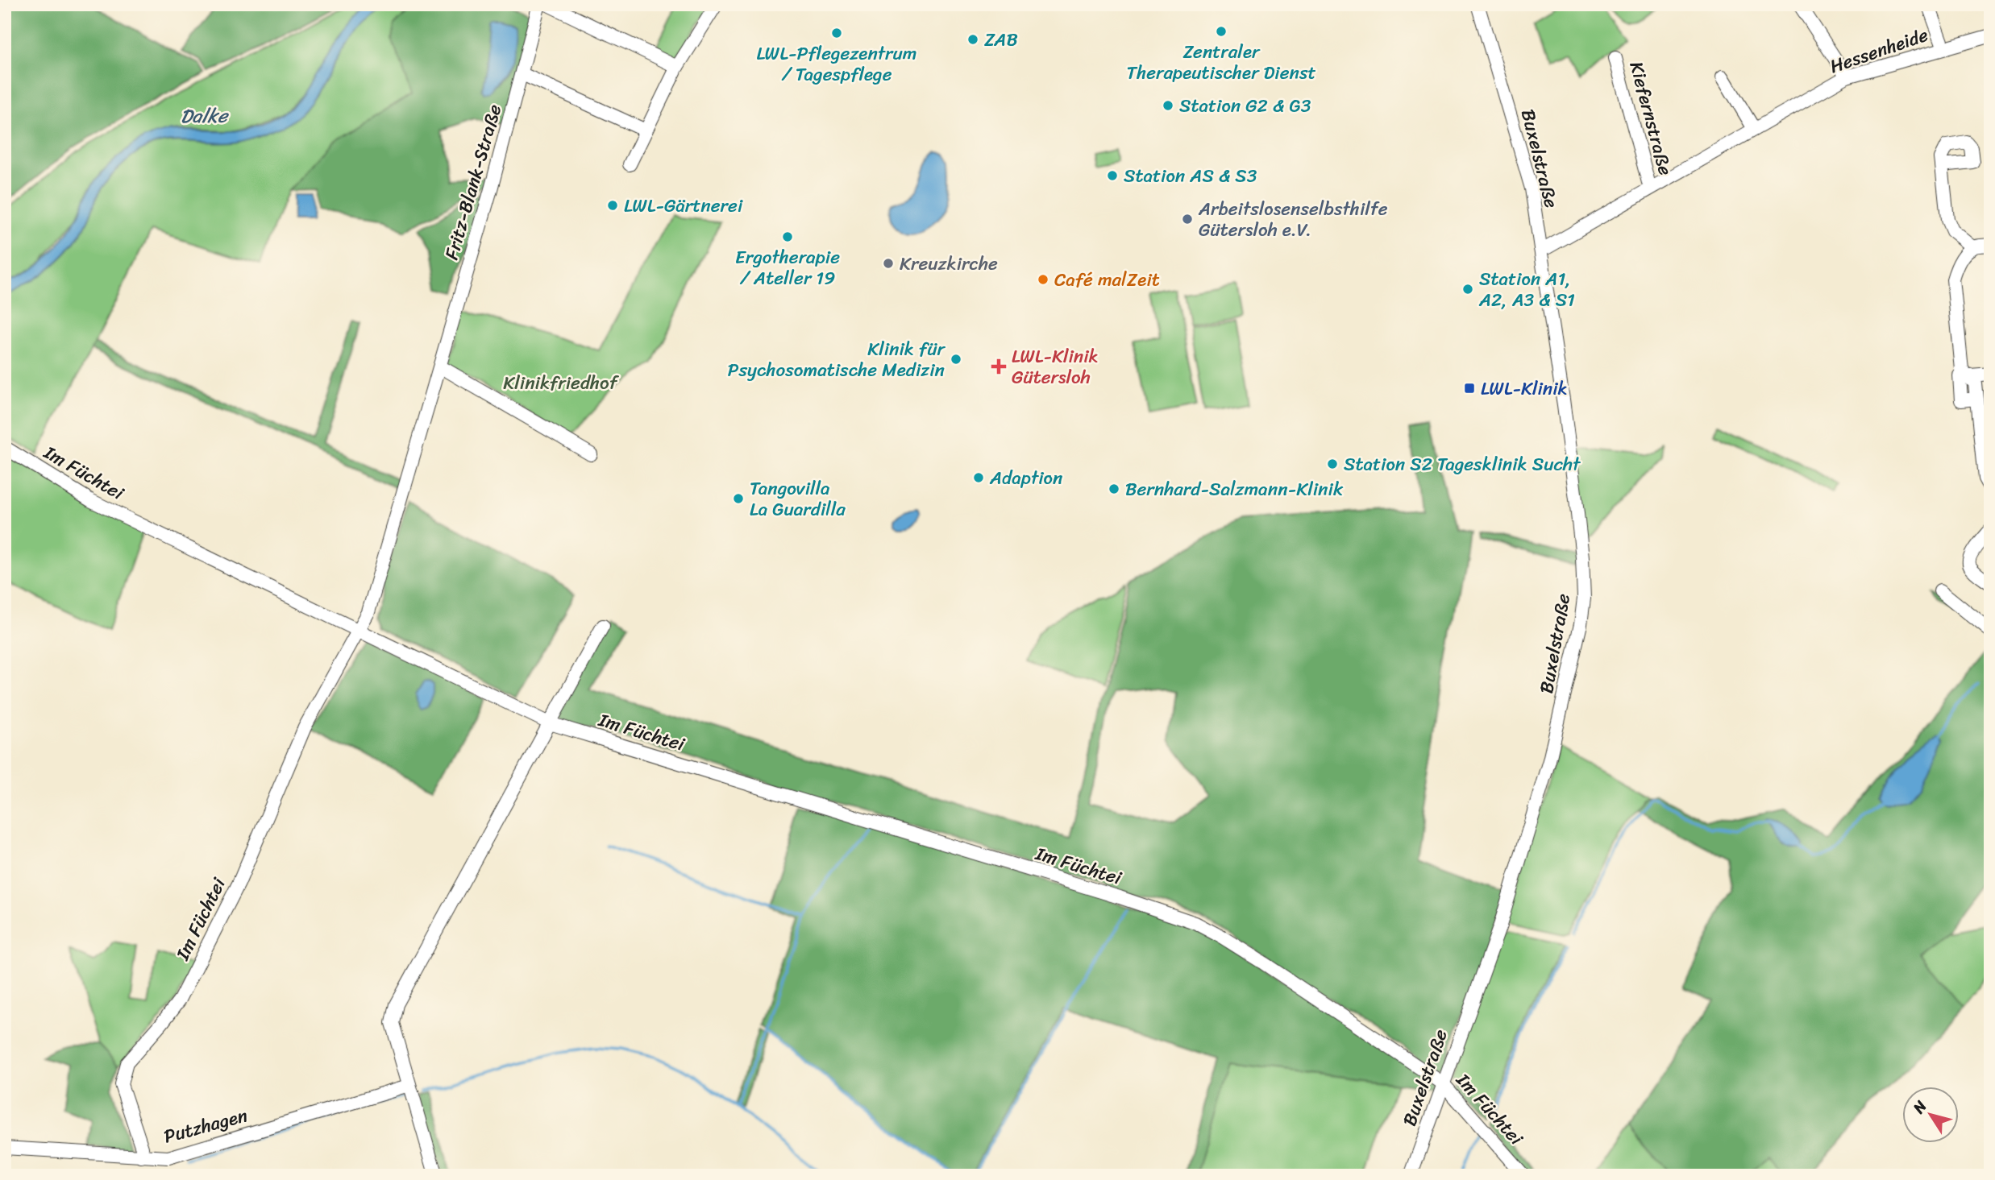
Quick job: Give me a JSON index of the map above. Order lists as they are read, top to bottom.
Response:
{
  "streets": {
    "street": [
      "Hessenheide",
      "Kiefernstraße",
      "Buxelstraße",
      "Fritz-Blank-Straße",
      "Im Füchtei",
      "Putzhagen"
    ]
  },
  "crossings": [
    ["Hessenheide", "Kiefernstraße"],
    ["Hessenheide", "Buxelstraße"],
    ["Buxelstraße", "Im Füchtei"],
    ["Fritz-Blank-Straße", "Im Füchtei"],
    ["Im Füchtei", "Putzhagen"]
  ],
  "water": ["Dalke"],
  "parks": ["Klinikfriedhof"],
  "places": {
    "other": [
      "Zentraler Therapeutischer Dienst",
      "LWL-Pflegezentrum / Tagespflege",
      "ZAB",
      "Station G2 & G3",
      "Station AS & S3",
      "LWL-Gärtnerei",
      "Arbeitslosenselbsthilfe Gütersloh e.V.",
      "Ergotherapie / Ateller 19",
      "Kreuzkirche",
      "Café malZeit",
      "Station A1, A2, A3 & S1",
      "Klinik für Psychosomatische Medizin",
      "Station S2 Tagesklinik Sucht",
      "Adaption",
      "Bernhard-Salzmann-Klinik",
      "Tangovilla La Guardilla"
    ],
    "health": ["LWL-Klinik Gütersloh"],
    "transit": ["LWL-Klinik"]
  },
  "north": "top left"
}
